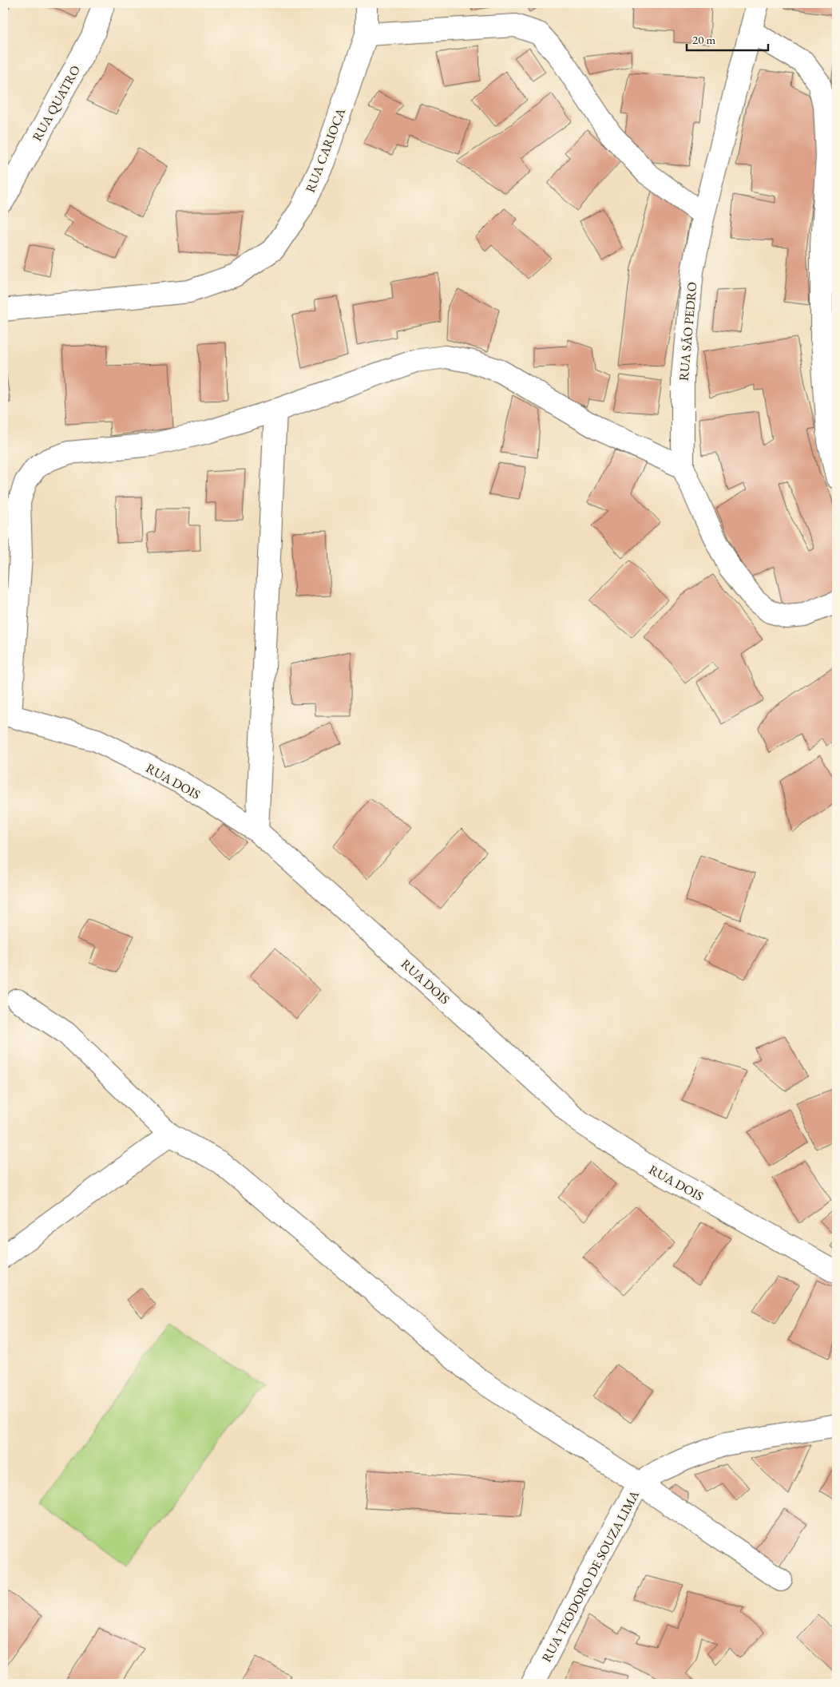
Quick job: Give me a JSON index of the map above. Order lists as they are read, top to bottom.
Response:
{
  "streets": {
    "street": [
      "RUA QUATRO",
      "RUA CARIOCA",
      "RUA SÃO PEDRO",
      "RUA DOIS",
      "RUA TEODORO DE SOUZA LIMA"
    ]
  },
  "scale_bar": "20 m"
}
